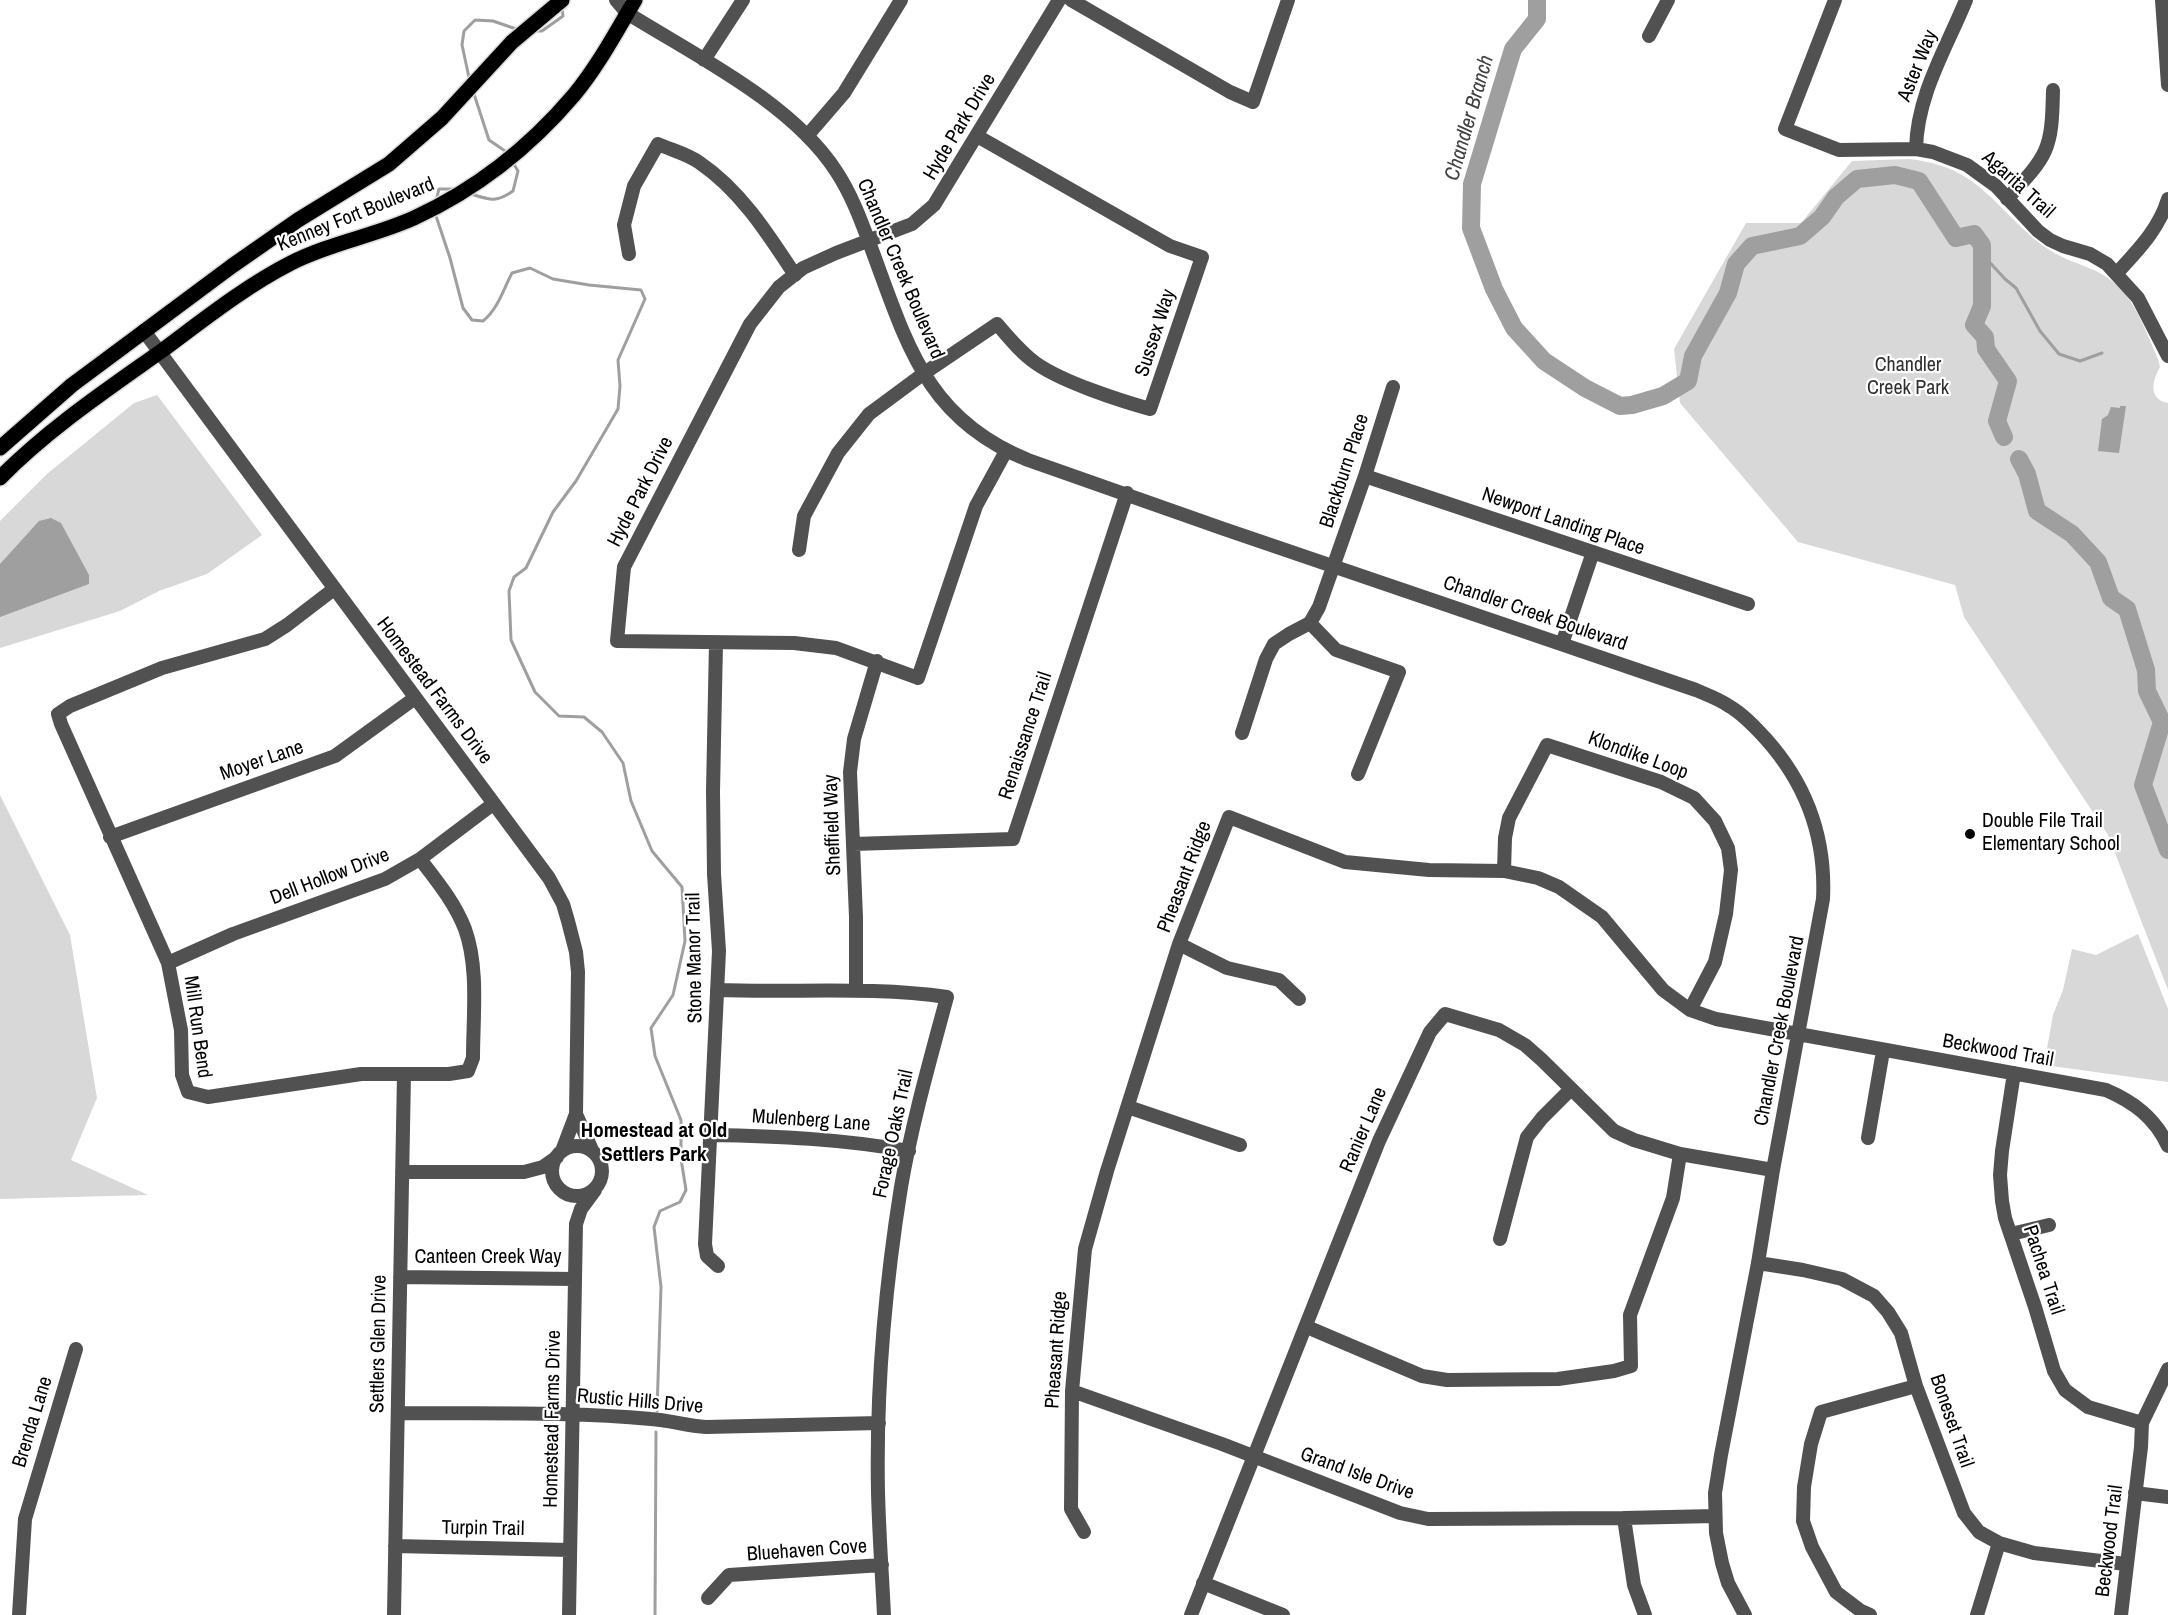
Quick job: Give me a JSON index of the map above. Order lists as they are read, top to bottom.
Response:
{
  "streets": {
    "main road": ["Kenney Fort Boulevard"],
    "street": [
      "Aster Way",
      "Hyde Park Drive",
      "Agarita Trail",
      "Chandler Creek Boulevard",
      "Sussex Way",
      "Blackburn Place",
      "Newport Landing Place",
      "Homestead Farms Drive",
      "Renaissance Trail",
      "Klondike Loop",
      "Moyer Lane",
      "Sheffield Way",
      "Dell Hollow Drive",
      "Pheasant Ridge",
      "Stone Manor Trail",
      "Mill Run Bend",
      "Beckwood Trail",
      "Mulenberg Lane",
      "Ranier Lane",
      "Forage Oaks Trail",
      "Canteen Creek Way",
      "Pachea Trail",
      "Settlers Glen Drive",
      "Rustic Hills Drive",
      "Boneset Trail",
      "Brenda Lane",
      "Grand Isle Drive",
      "Turpin Trail",
      "Bluehaven Cove"
    ]
  },
  "crossings": [
    ["Aster Way", "Agarita Trail"],
    ["Hyde Park Drive", "Chandler Creek Boulevard"],
    ["Hyde Park Drive", "Sussex Way"],
    ["Hyde Park Drive", "Sheffield Way"],
    ["Hyde Park Drive", "Stone Manor Trail"],
    ["Kenney Fort Boulevard", "Chandler Creek Boulevard"],
    ["Kenney Fort Boulevard", "Homestead Farms Drive"],
    ["Chandler Creek Boulevard", "Sussex Way"],
    ["Chandler Creek Boulevard", "Blackburn Place"],
    ["Chandler Creek Boulevard", "Renaissance Trail"],
    ["Chandler Creek Boulevard", "Pheasant Ridge"],
    ["Chandler Creek Boulevard", "Beckwood Trail"],
    ["Chandler Creek Boulevard", "Ranier Lane"],
    ["Chandler Creek Boulevard", "Boneset Trail"],
    ["Chandler Creek Boulevard", "Grand Isle Drive"],
    ["Blackburn Place", "Newport Landing Place"],
    ["Homestead Farms Drive", "Moyer Lane"],
    ["Homestead Farms Drive", "Dell Hollow Drive"],
    ["Homestead Farms Drive", "Mill Run Bend"],
    ["Homestead Farms Drive", "Canteen Creek Way"],
    ["Homestead Farms Drive", "Rustic Hills Drive"],
    ["Homestead Farms Drive", "Turpin Trail"],
    ["Renaissance Trail", "Sheffield Way"],
    ["Klondike Loop", "Pheasant Ridge"],
    ["Moyer Lane", "Mill Run Bend"],
    ["Sheffield Way", "Forage Oaks Trail"],
    ["Dell Hollow Drive", "Mill Run Bend"],
    ["Pheasant Ridge", "Beckwood Trail"],
    ["Pheasant Ridge", "Grand Isle Drive"],
    ["Stone Manor Trail", "Mulenberg Lane"],
    ["Stone Manor Trail", "Forage Oaks Trail"],
    ["Mill Run Bend", "Settlers Glen Drive"],
    ["Beckwood Trail", "Pachea Trail"],
    ["Beckwood Trail", "Boneset Trail"],
    ["Mulenberg Lane", "Forage Oaks Trail"],
    ["Ranier Lane", "Grand Isle Drive"],
    ["Forage Oaks Trail", "Rustic Hills Drive"],
    ["Forage Oaks Trail", "Bluehaven Cove"],
    ["Canteen Creek Way", "Settlers Glen Drive"],
    ["Settlers Glen Drive", "Rustic Hills Drive"],
    ["Settlers Glen Drive", "Turpin Trail"]
  ],
  "districts": ["Homestead at Old Settlers Park"],
  "water": ["Chandler Branch"],
  "parks": ["Chandler Creek Park"],
  "places": ["Double File Trail Elementary School"]
}
